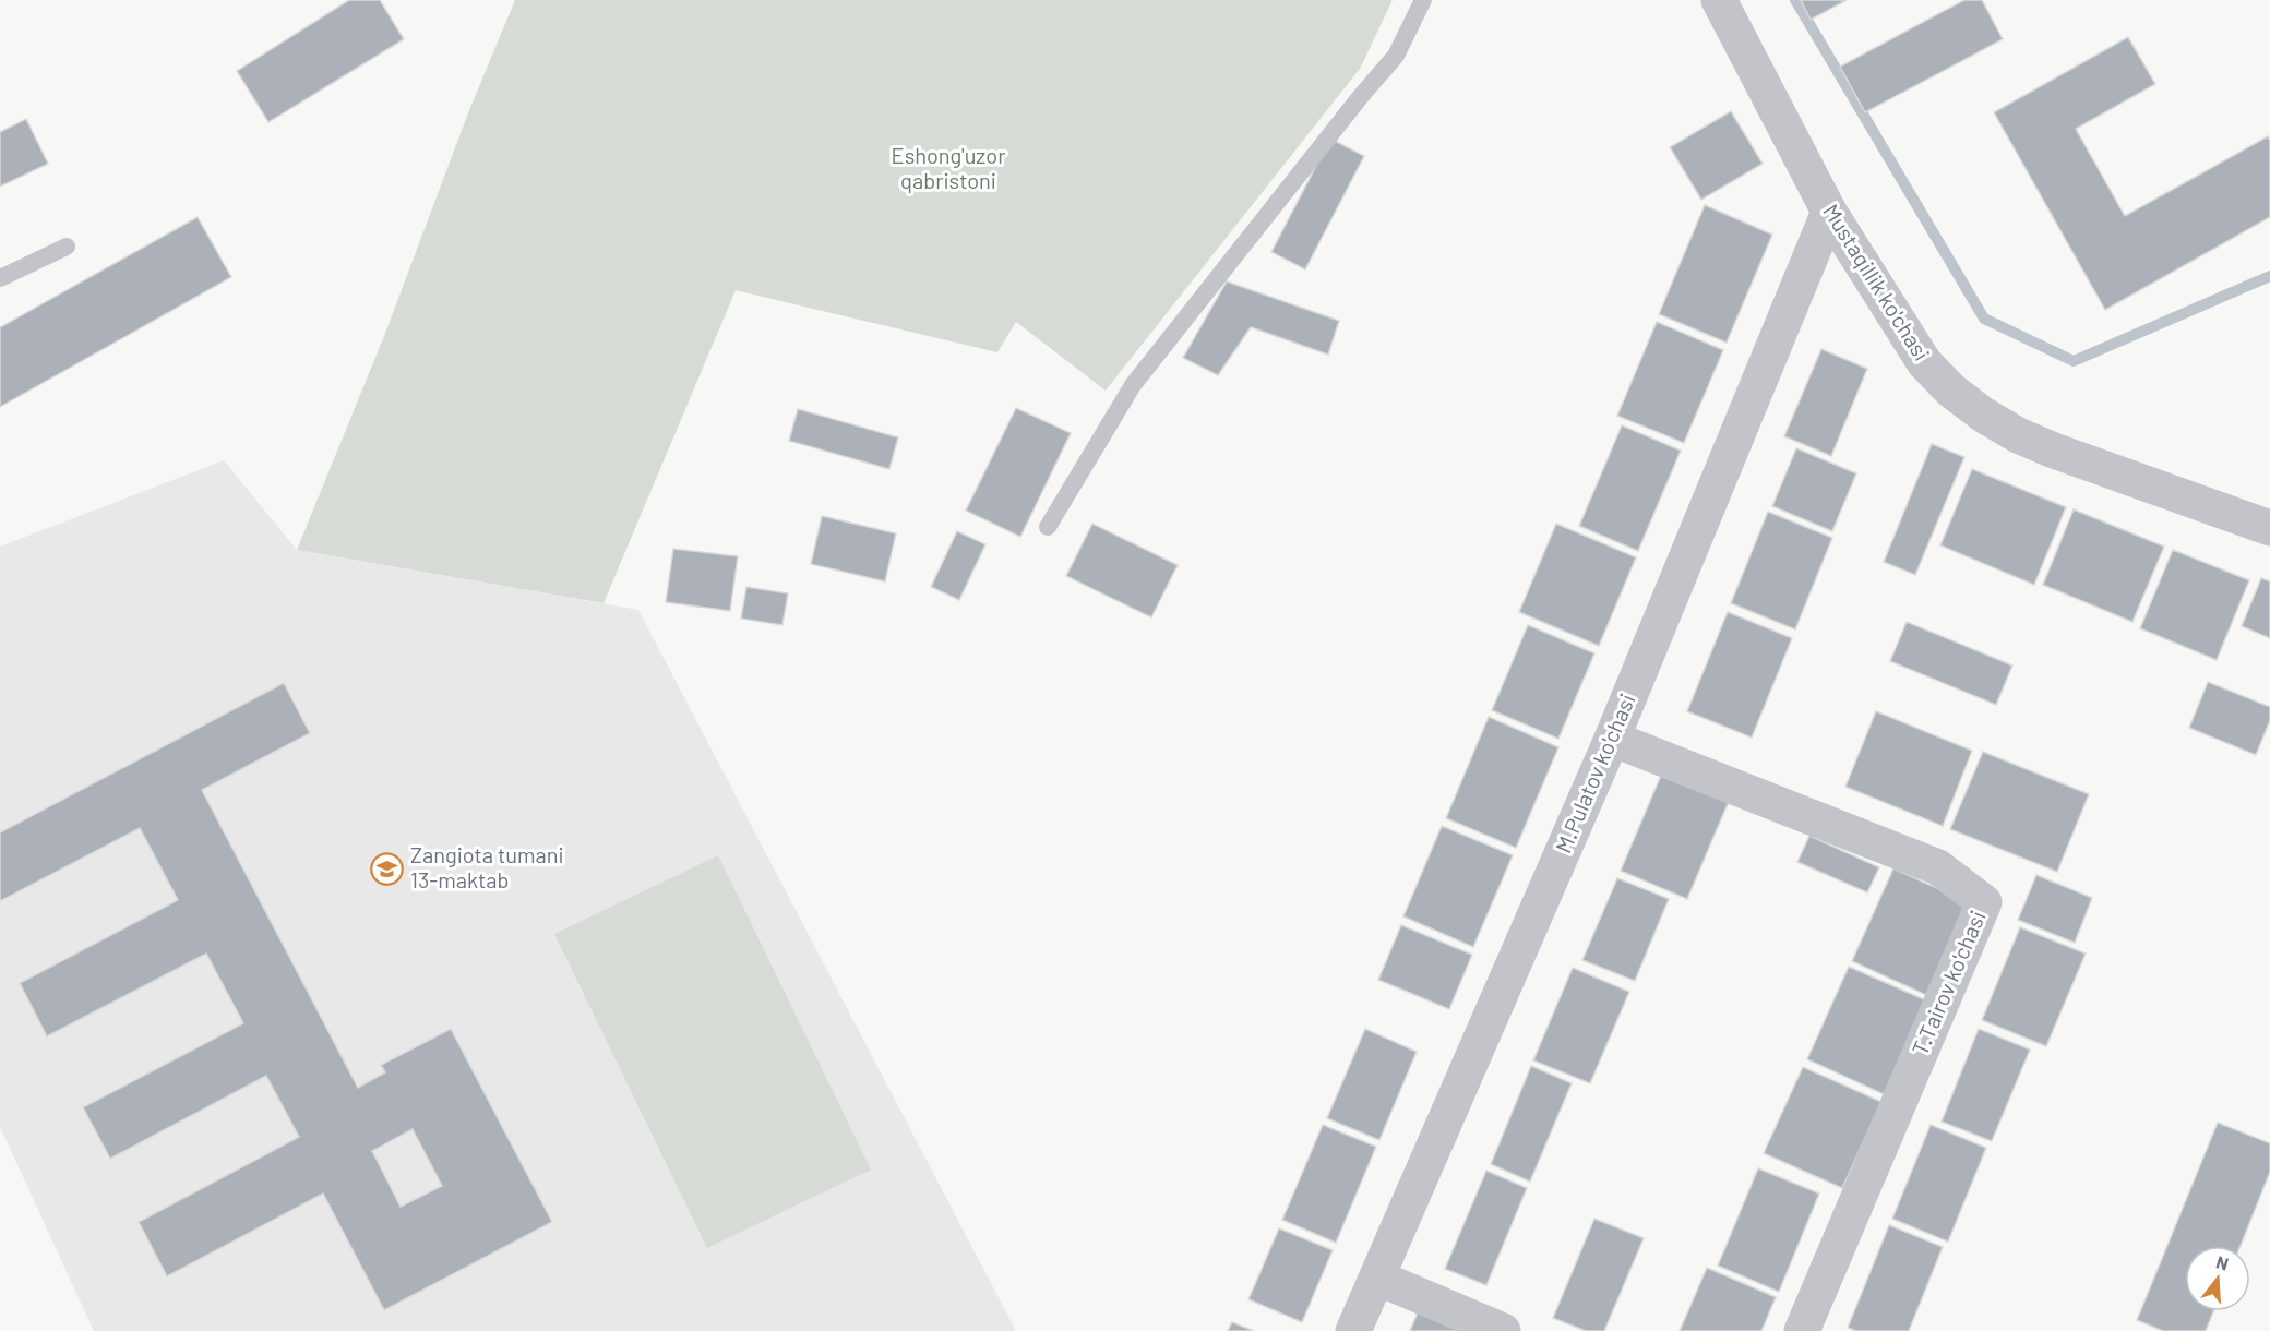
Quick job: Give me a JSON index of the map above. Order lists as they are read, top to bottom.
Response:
{
  "streets": {
    "street": ["Mustaqillik ko'chasi", "M.Pulatov ko'chasi", "T.Tairov ko'chasi"]
  },
  "crossings": [
    ["Mustaqillik ko'chasi", "M.Pulatov ko'chasi"],
    ["M.Pulatov ko'chasi", "T.Tairov ko'chasi"]
  ],
  "parks": ["Eshong'uzor qabristoni"],
  "places": {
    "school or university": ["Zangiota tumani 13-maktab"]
  },
  "north": "top"
}
